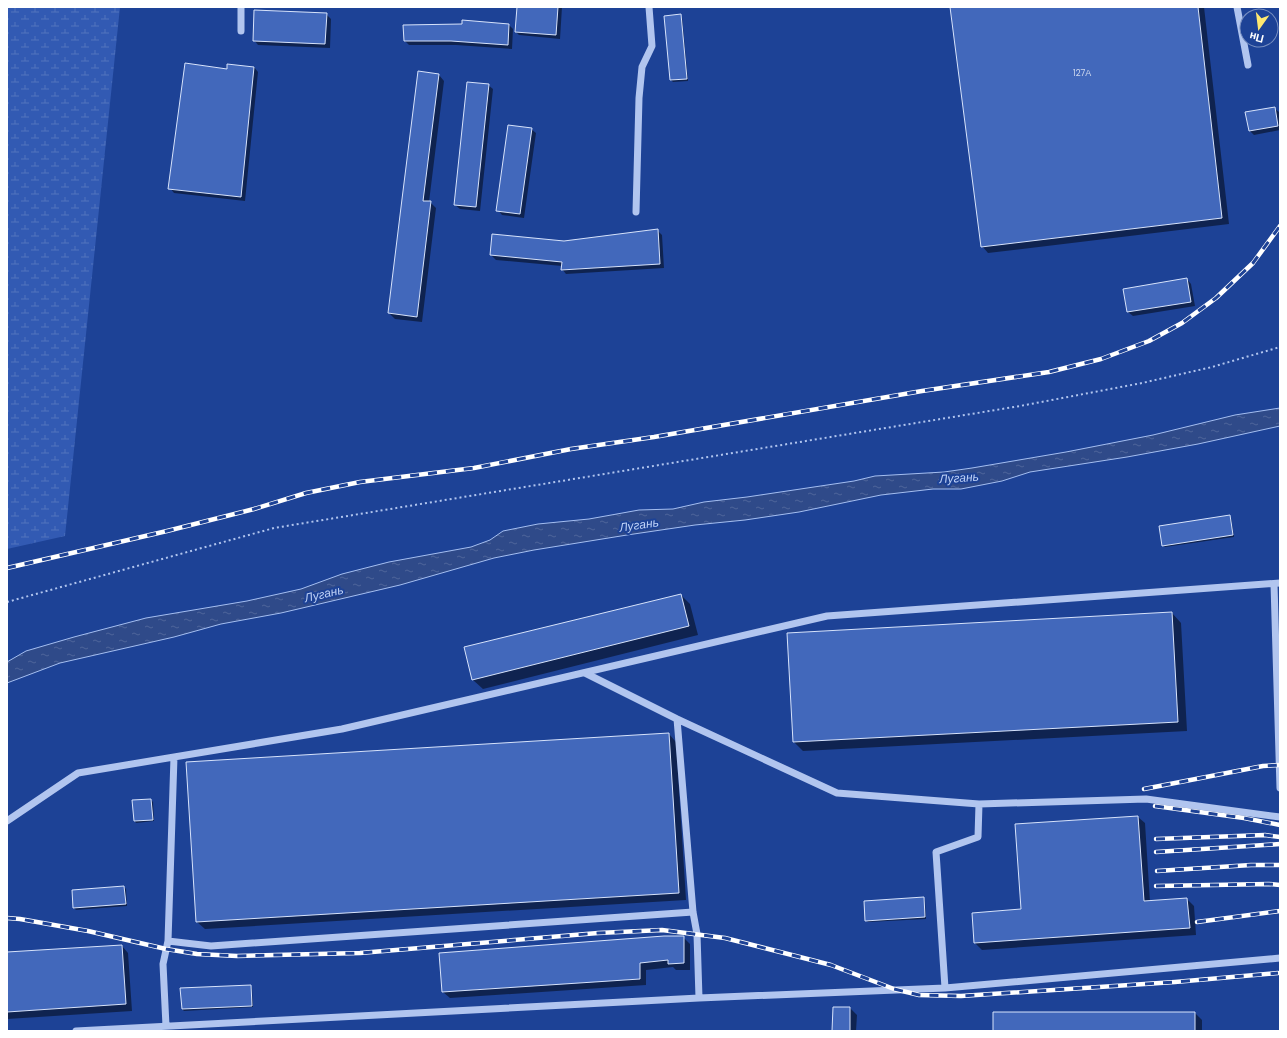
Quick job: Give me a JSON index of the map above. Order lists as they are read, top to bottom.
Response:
{
  "water": ["Лугань"],
  "house_numbers": ["127А"],
  "north": "bottom"
}
